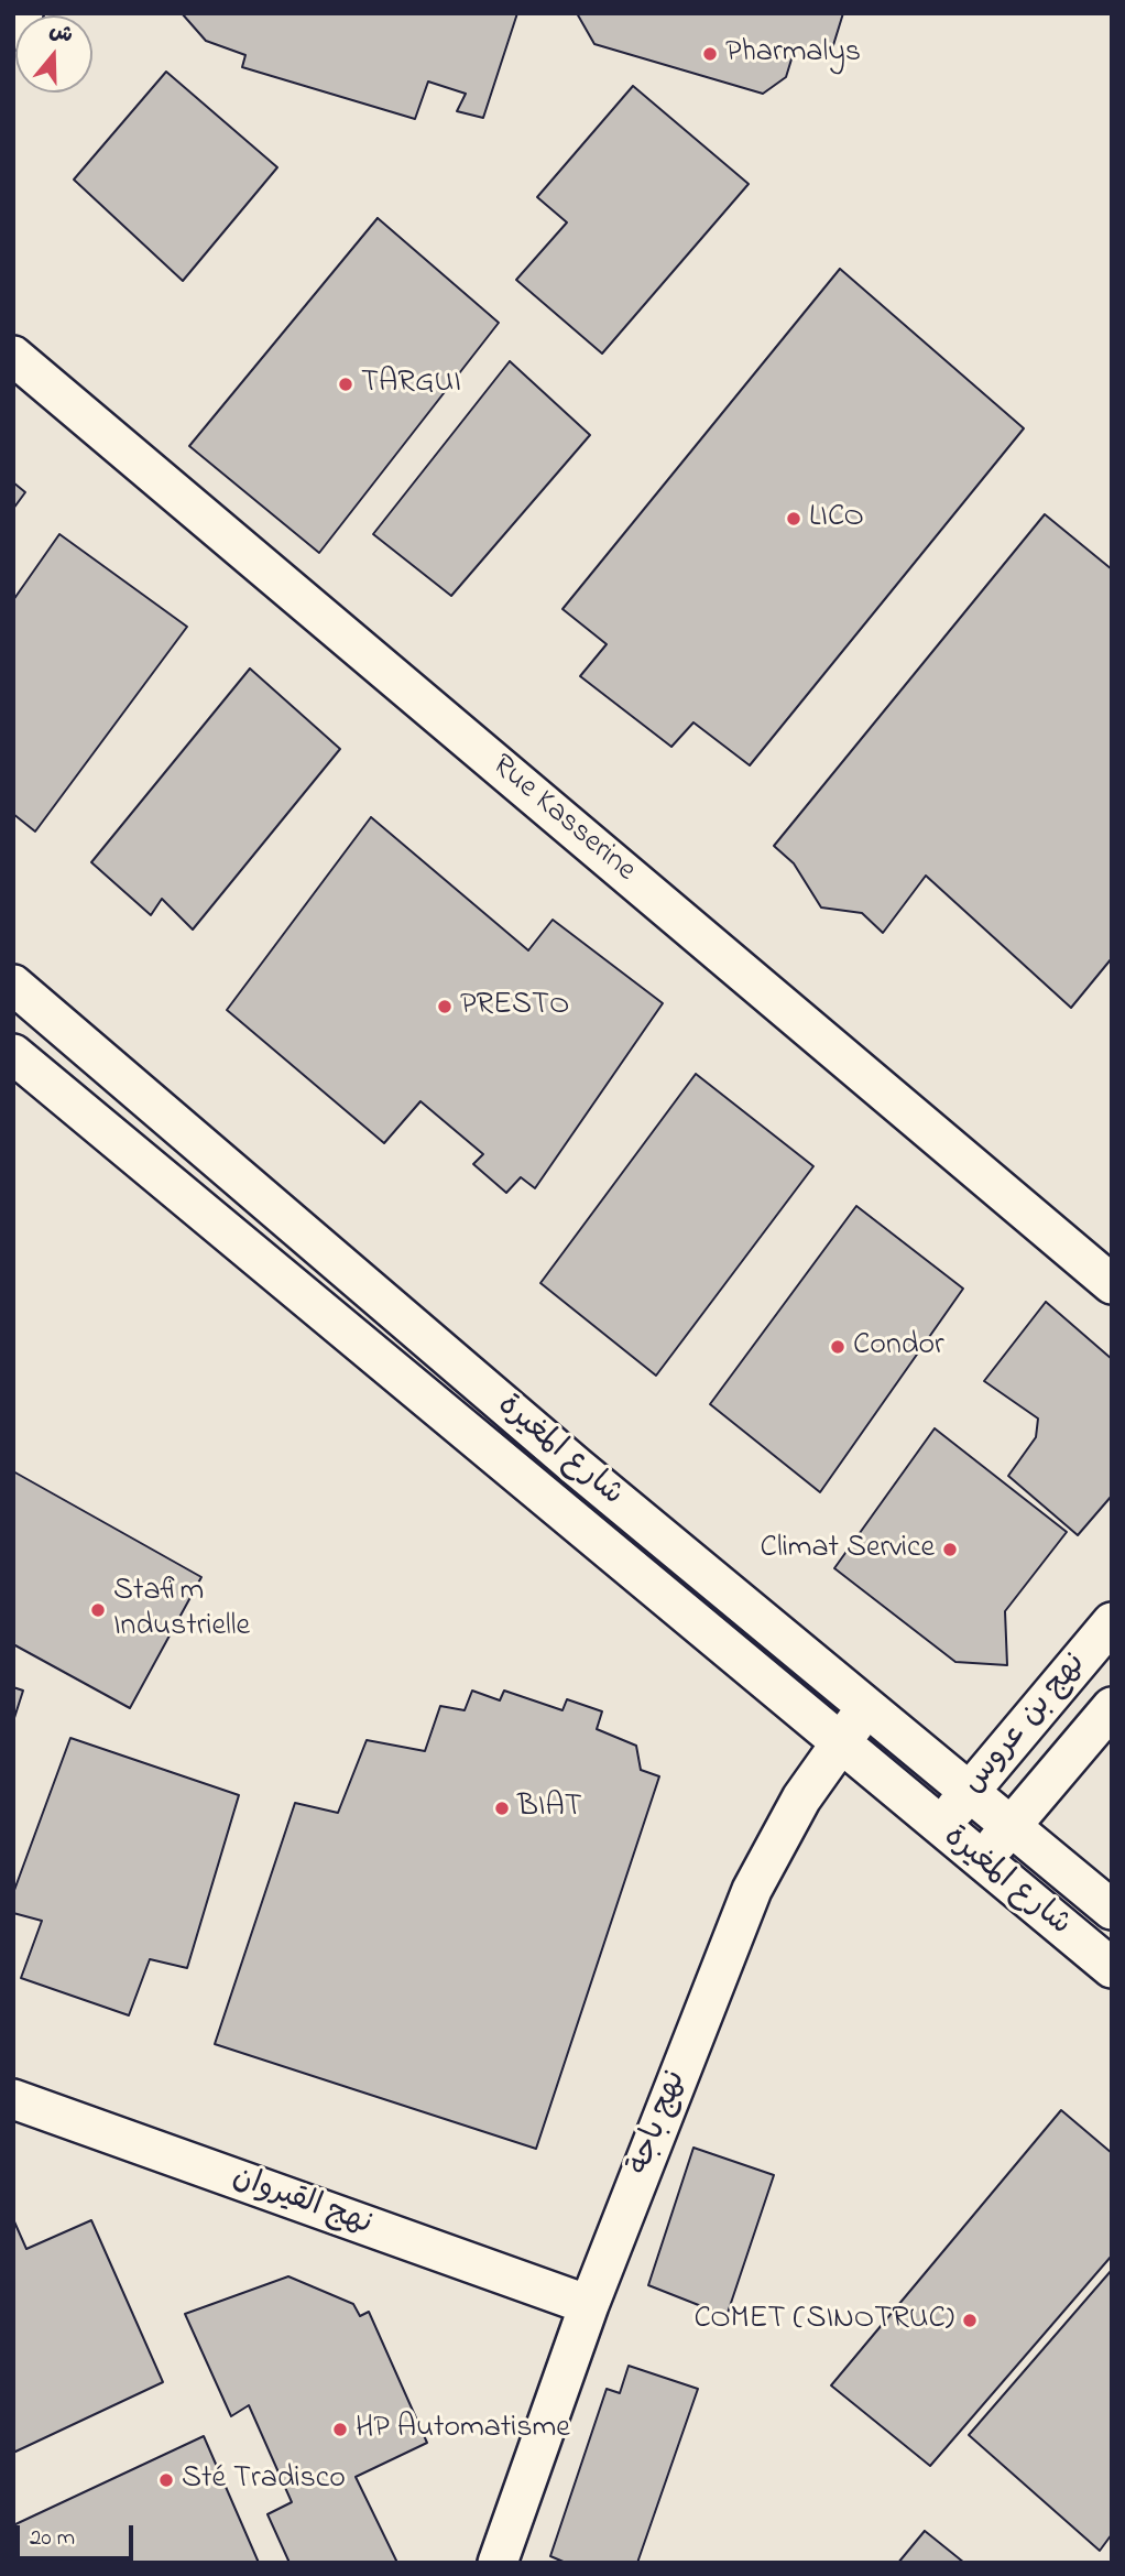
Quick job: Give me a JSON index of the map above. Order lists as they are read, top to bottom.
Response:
{
  "streets": {
    "street": [
      "Rue Kasserine",
      "شارع المغيرة",
      "نهج بن عروس",
      "نهج باجة",
      "نهج القيروان"
    ]
  },
  "crossings": [
    ["شارع المغيرة", "نهج بن عروس"],
    ["شارع المغيرة", "نهج باجة"],
    ["نهج باجة", "نهج القيروان"]
  ],
  "places": [
    "Pharmalys",
    "TARGUI",
    "LICO",
    "PRESTO",
    "Condor",
    "Climat Service",
    "Stafim Industrielle",
    "BIAT",
    "COMET (SINOTRUC)",
    "HP Automatisme",
    "Sté Tradisco"
  ],
  "scale_bar": "20 m",
  "north": "top"
}
